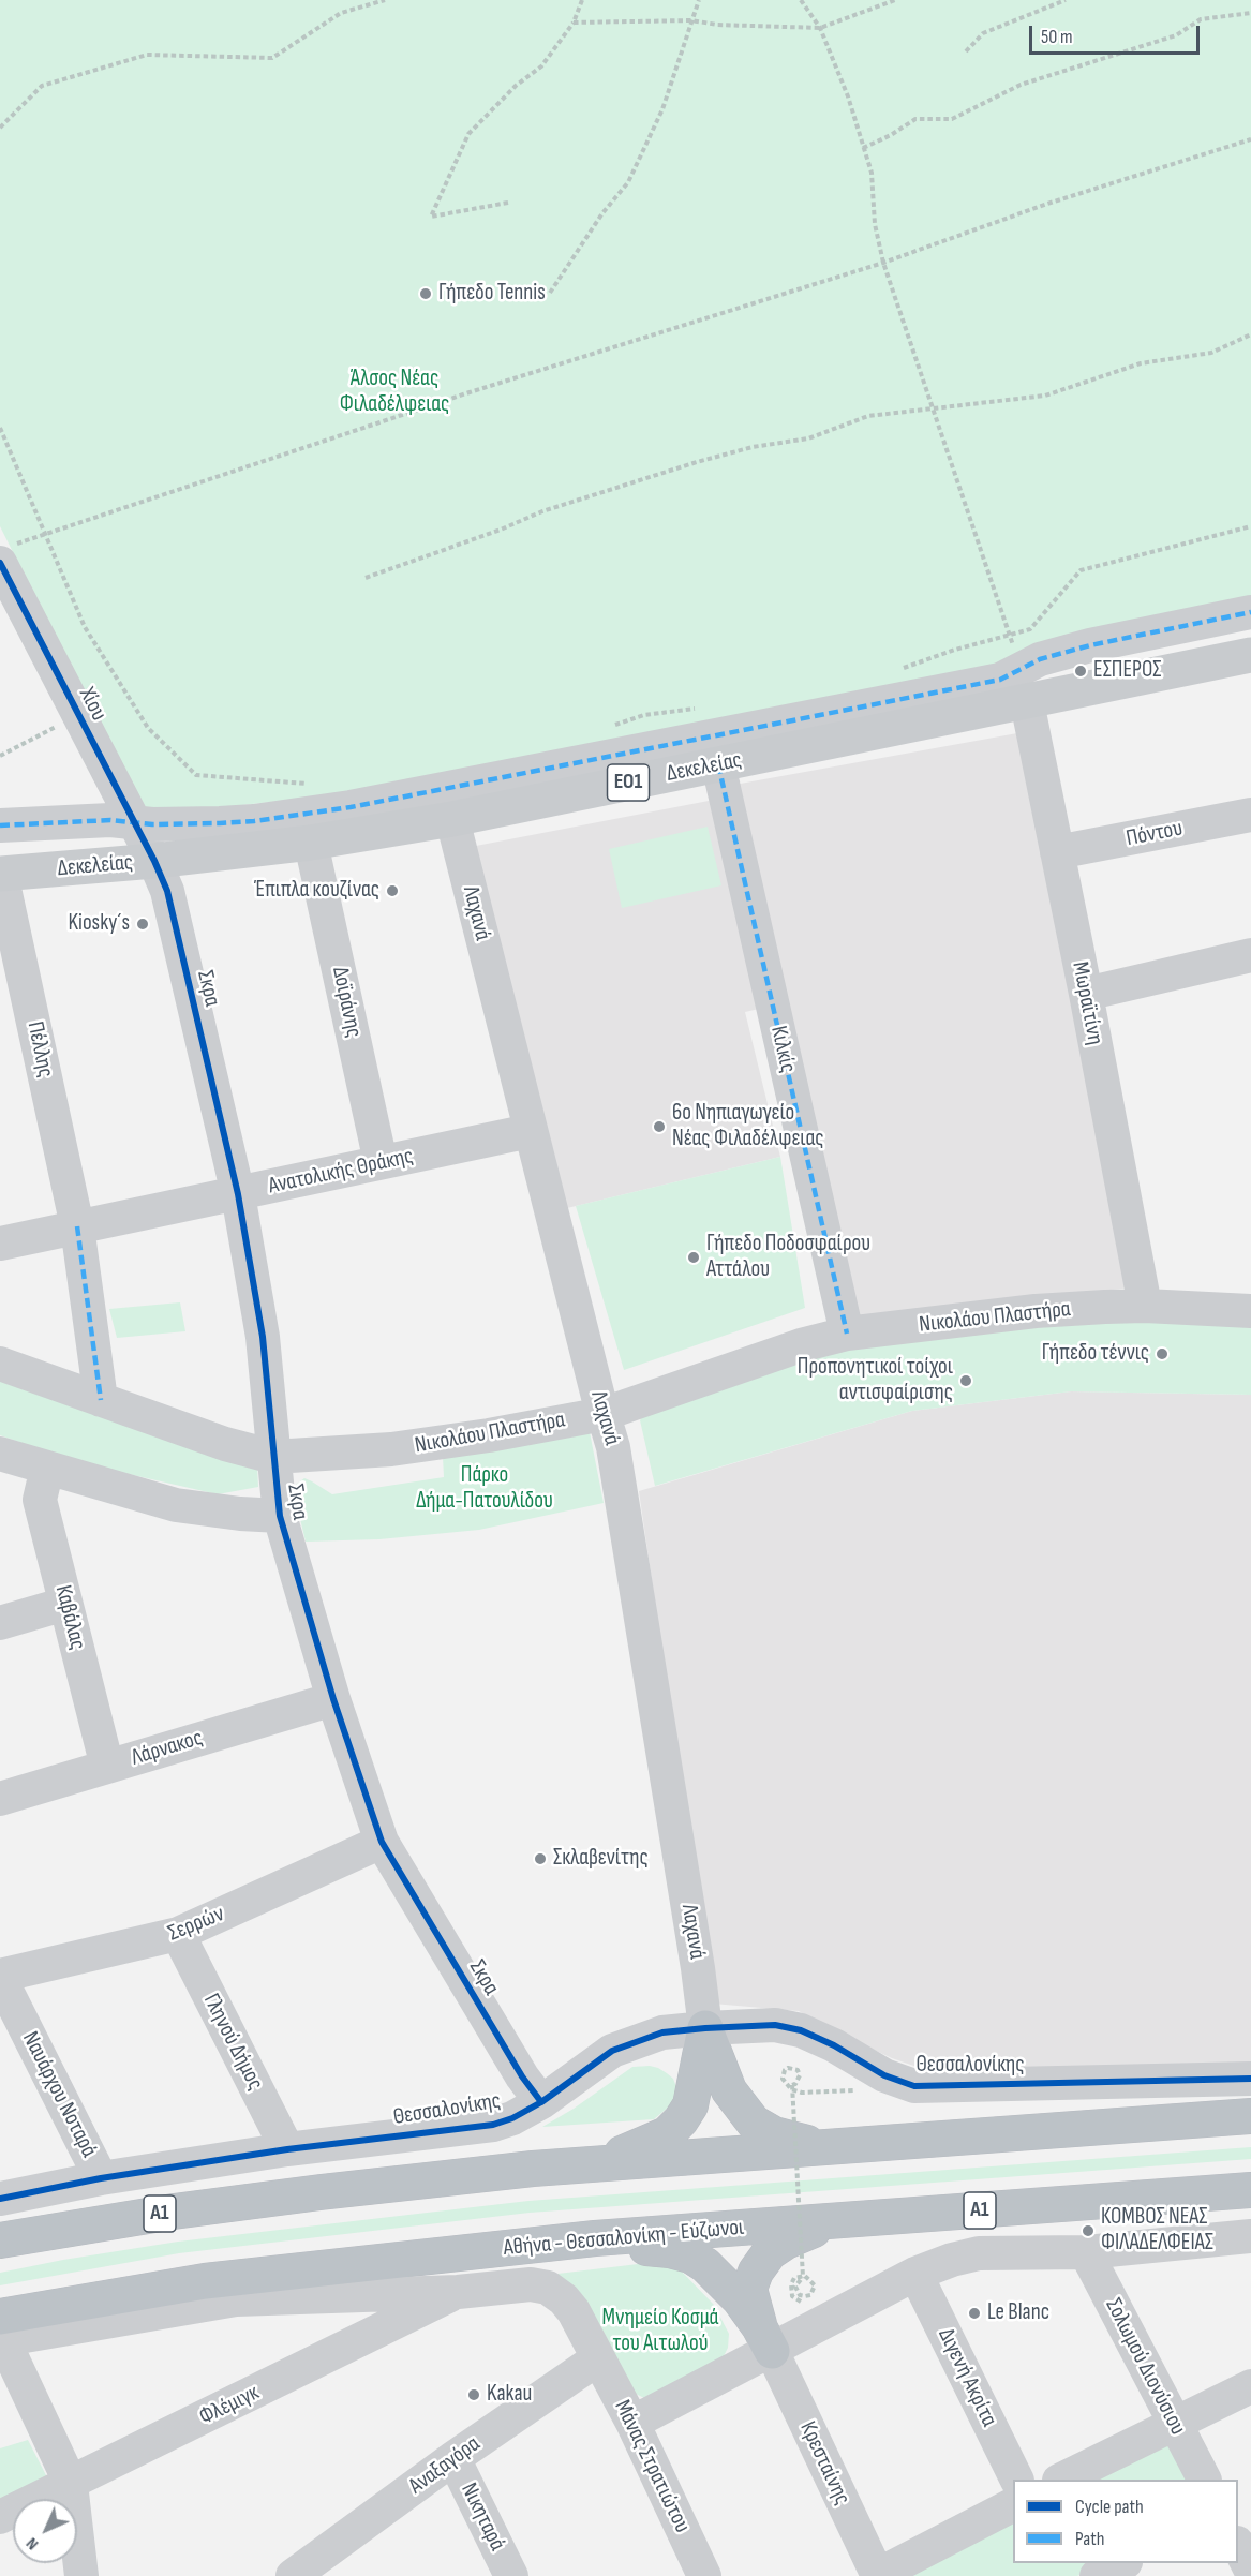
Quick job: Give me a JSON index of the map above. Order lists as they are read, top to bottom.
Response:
{
  "streets": {
    "highway": ["Α1", "Αθήνα - Θεσσαλονίκη - Εύζωνοι"],
    "main road": ["Δεκελείας", "ΕΟ1"],
    "street": [
      "Χίου",
      "Πόντου",
      "Λαχανά",
      "Σκρα",
      "Δοϊράνης",
      "Μωραϊτίνη",
      "Πέλλης",
      "Κιλκίς",
      "Ανατολικής Θράκης",
      "Νικολάου Πλαστήρα",
      "Καβάλας",
      "Λάρνακος",
      "Σερρών",
      "Γληνού Δήμος",
      "Θεσσαλονίκης",
      "Ναυάρχου Νοταρά",
      "Σολωμού Διονύσιου",
      "Διγενή Ακρίτα",
      "Φλέμιγκ",
      "Κρεσταίνης",
      "Αναξαγόρα",
      "Μάνας Στρατιώτου",
      "Νικηταρά"
    ]
  },
  "crossings": [
    ["Χίου", "Δεκελείας"],
    ["Χίου", "Σκρα"],
    ["Δεκελείας", "Λαχανά"],
    ["Δεκελείας", "Σκρα"],
    ["Δεκελείας", "Δοϊράνης"],
    ["Δεκελείας", "Μωραϊτίνη"],
    ["Δεκελείας", "Πέλλης"],
    ["Δεκελείας", "Κιλκίς"],
    ["Πόντου", "Μωραϊτίνη"],
    ["Λαχανά", "Ανατολικής Θράκης"],
    ["Λαχανά", "Νικολάου Πλαστήρα"],
    ["Λαχανά", "Θεσσαλονίκης"],
    ["Σκρα", "Ανατολικής Θράκης"],
    ["Σκρα", "Νικολάου Πλαστήρα"],
    ["Σκρα", "Λάρνακος"],
    ["Σκρα", "Σερρών"],
    ["Σκρα", "Θεσσαλονίκης"],
    ["Δοϊράνης", "Ανατολικής Θράκης"],
    ["Μωραϊτίνη", "Νικολάου Πλαστήρα"],
    ["Πέλλης", "Ανατολικής Θράκης"],
    ["Πέλλης", "Νικολάου Πλαστήρα"],
    ["Κιλκίς", "Νικολάου Πλαστήρα"],
    ["Καβάλας", "Λάρνακος"],
    ["Σερρών", "Γληνού Δήμος"],
    ["Σερρών", "Ναυάρχου Νοταρά"],
    ["Γληνού Δήμος", "Θεσσαλονίκης"],
    ["Θεσσαλονίκης", "Ναυάρχου Νοταρά"],
    ["Αναξαγόρα", "Μάνας Στρατιώτου"],
    ["Αναξαγόρα", "Νικηταρά"]
  ],
  "parks": ["Άλσος Νέας Φιλαδέλφειας", "Πάρκο Δήμα-Πατουλίδου", "Μνημείο Κοσμά του Αιτωλού"],
  "places": [
    "Γήπεδο Tennis",
    "ΕΣΠΕΡΟΣ",
    "Έπιπλα κουζίνας",
    "Kiosky´s",
    "6ο Νηπιαγωγείο Νέας Φιλαδέλφειας",
    "Γήπεδο Ποδοσφαίρου Αττάλου",
    "Γήπεδο τέννις",
    "Προπονητικοί τοίχοι αντισφαίρισης",
    "Σκλαβενίτης",
    "ΚΟΜΒΟΣ ΝΕΑΣ ΦΙΛΑΔΕΛΦΕΙΑΣ",
    "Le Blanc",
    "Kakau"
  ],
  "legend": ["Cycle path", "Path"],
  "scale_bar": "50 m",
  "north": "bottom left"
}
